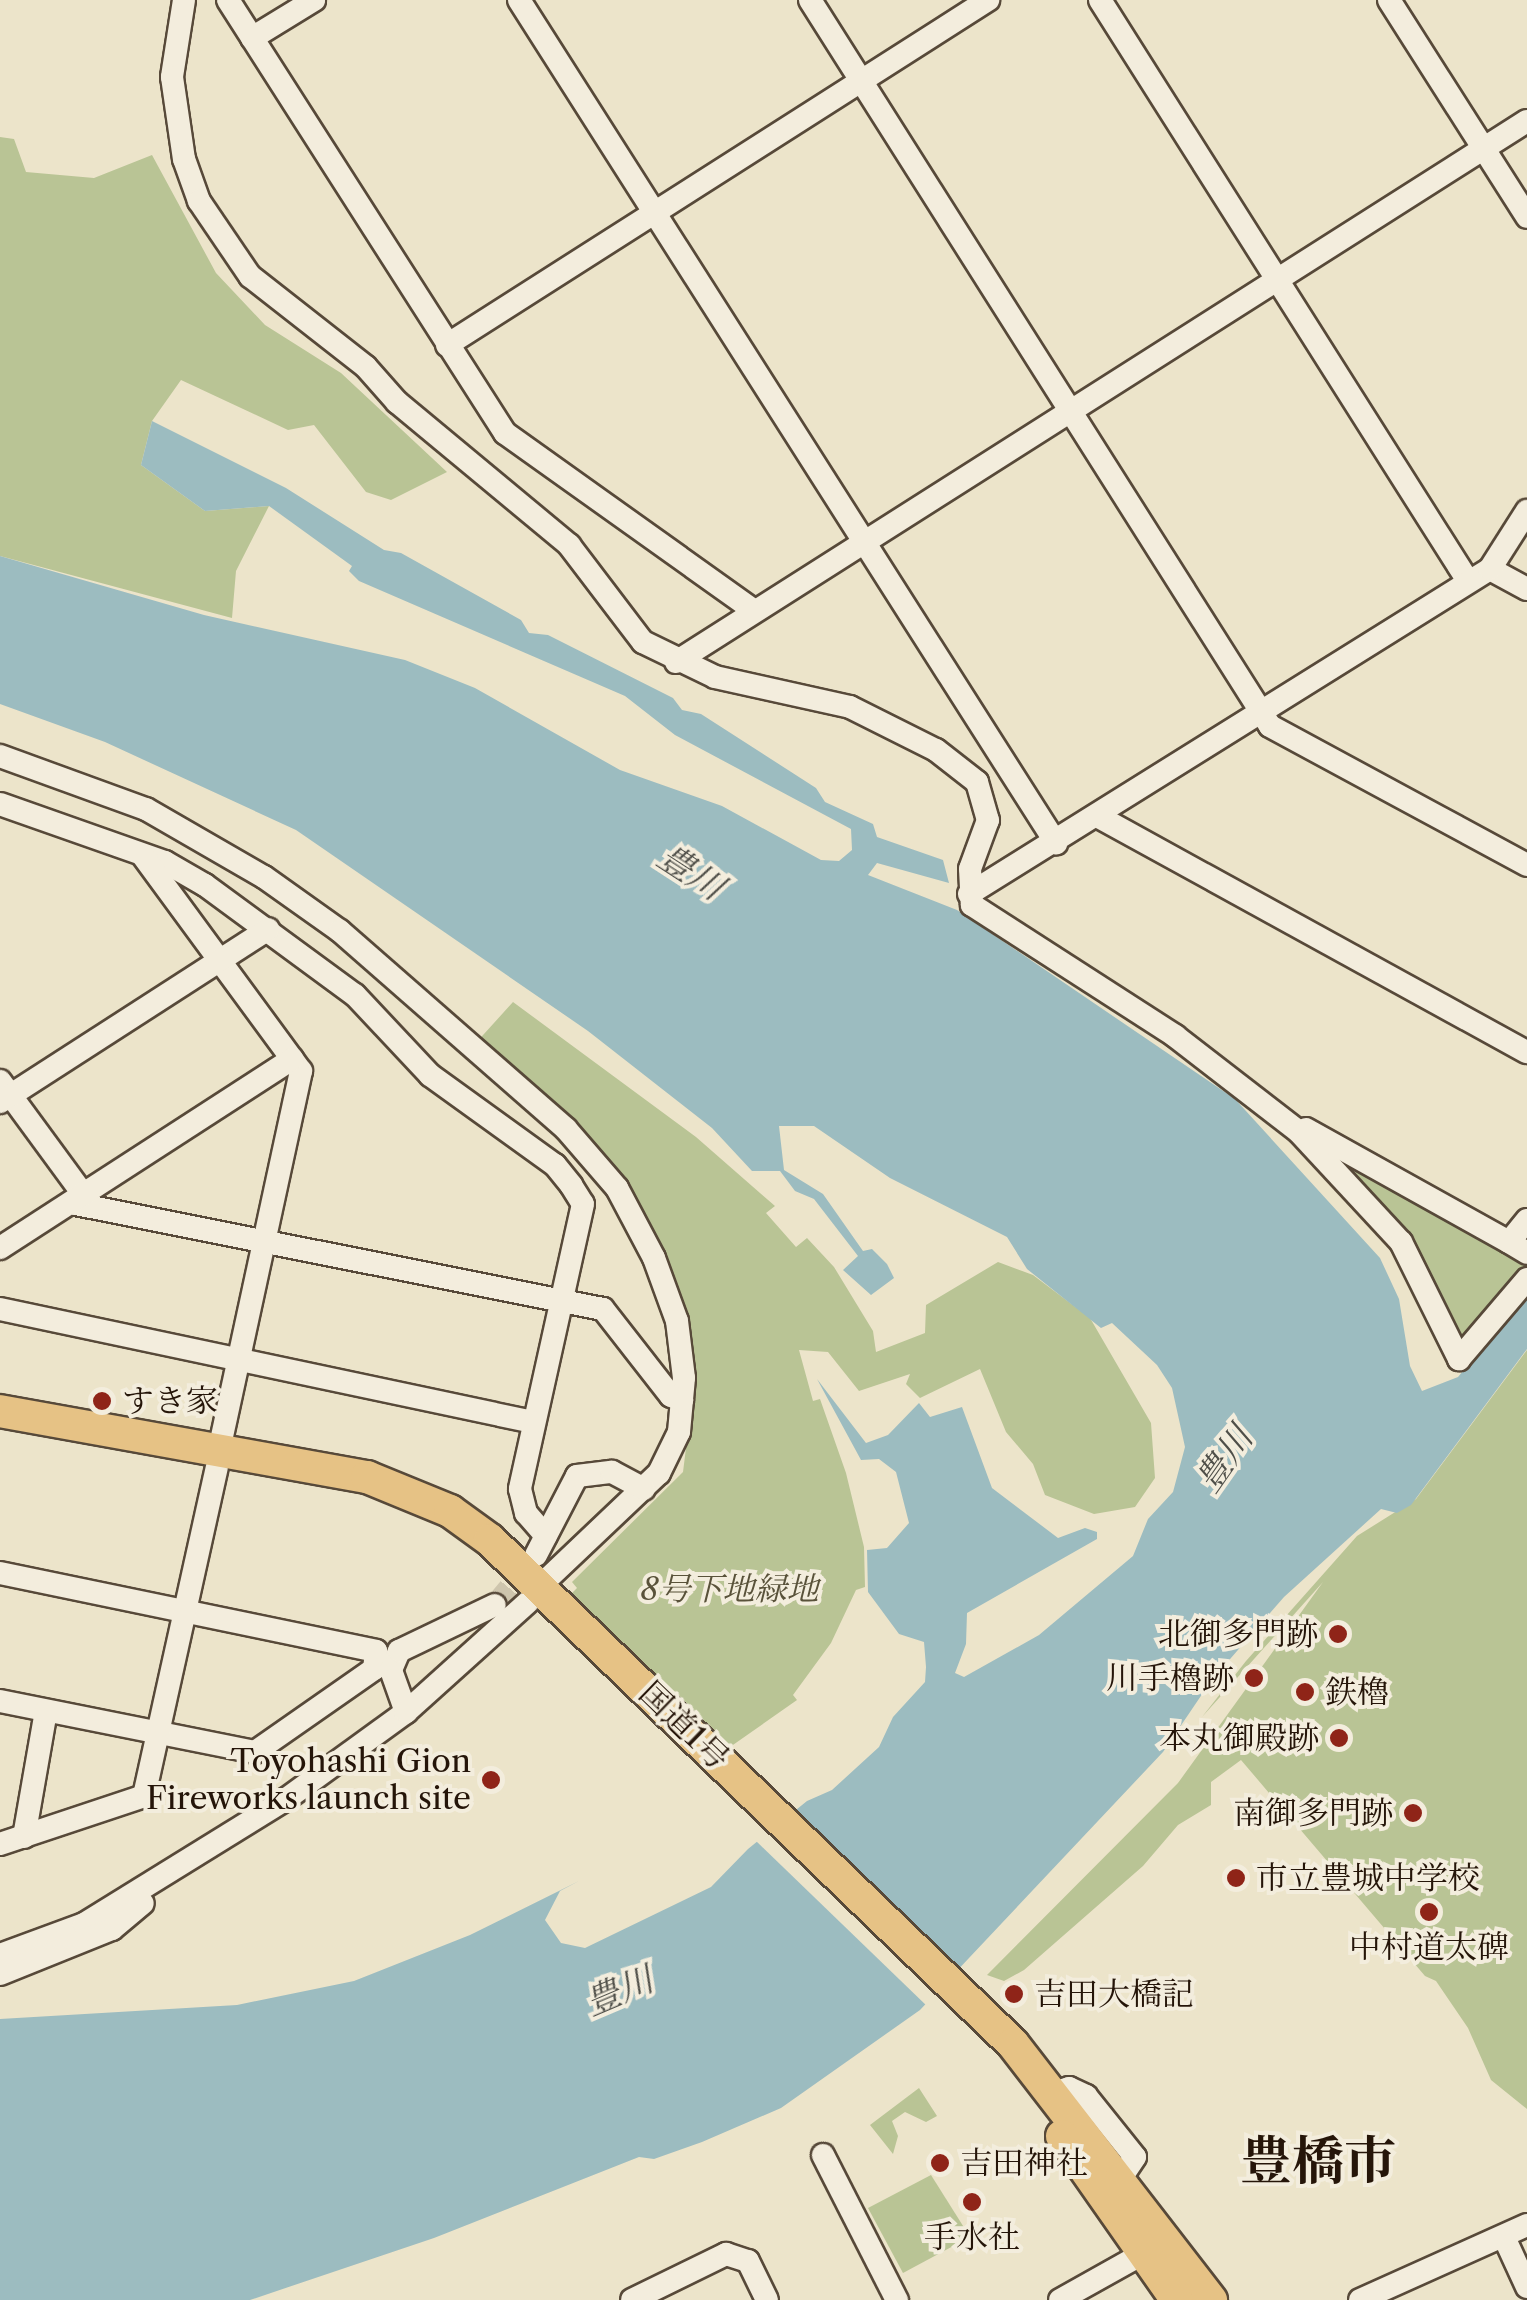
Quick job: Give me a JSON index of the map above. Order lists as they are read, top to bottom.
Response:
{
  "streets": {
    "highway": ["国道1号"]
  },
  "districts": ["豊橋市"],
  "water": ["豊川"],
  "parks": ["8号下地緑地"],
  "places": [
    "すき家",
    "北御多門跡",
    "川手櫓跡",
    "鉄櫓",
    "本丸御殿跡",
    "Toyohashi Gion Fireworks launch site",
    "南御多門跡",
    "市立豊城中学校",
    "中村道太碑",
    "吉田大橋記",
    "吉田神社",
    "手水社"
  ]
}
